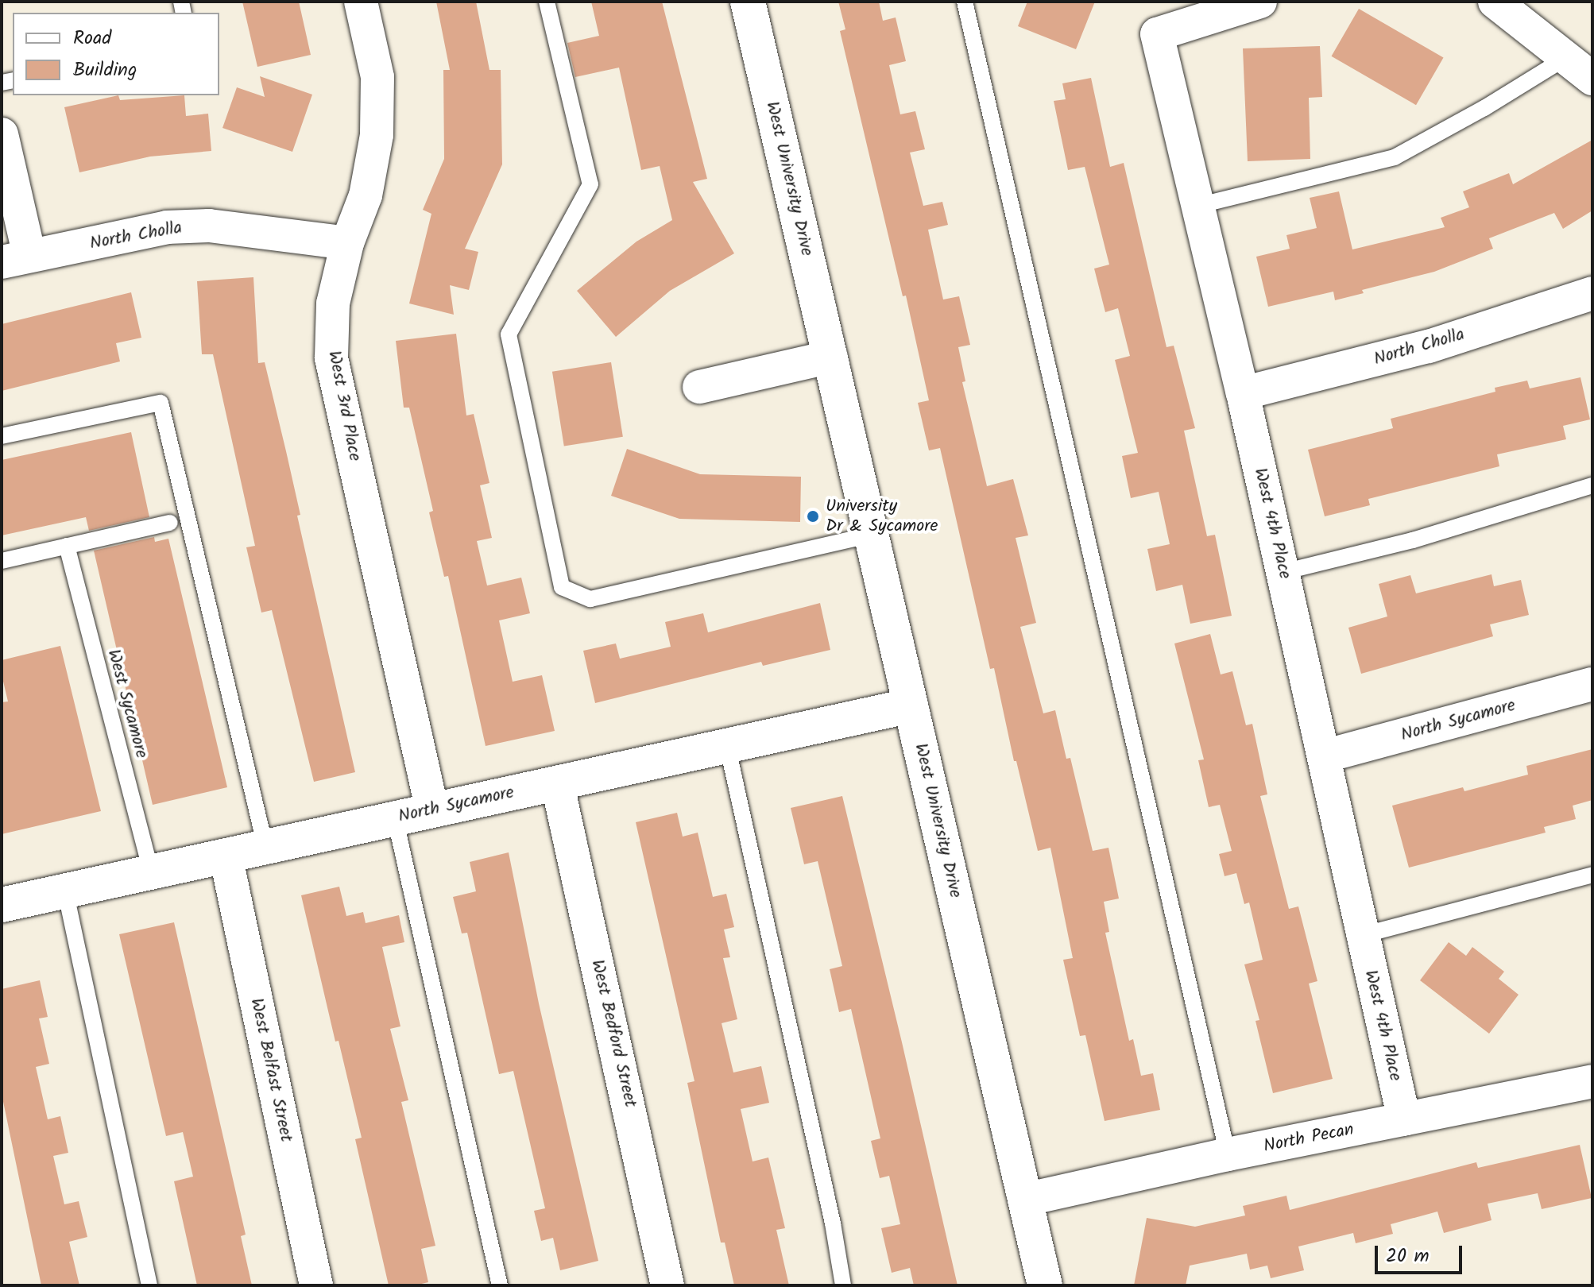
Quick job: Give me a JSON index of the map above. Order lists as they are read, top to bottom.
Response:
{
  "streets": {
    "main road": ["West University Drive", "North Sycamore"],
    "street": [
      "North Cholla",
      "West 3rd Place",
      "West 4th Place",
      "West Bedford Street",
      "West Belfast Street",
      "North Pecan"
    ],
    "lane": ["West Sycamore"]
  },
  "crossings": [
    ["West University Drive", "North Sycamore"],
    ["West University Drive", "North Pecan"],
    ["North Cholla", "West 3rd Place"],
    ["North Cholla", "West 4th Place"],
    ["West 3rd Place", "North Sycamore"],
    ["West 4th Place", "North Sycamore"],
    ["West 4th Place", "North Pecan"],
    ["West Sycamore", "North Sycamore"],
    ["North Sycamore", "West Bedford Street"],
    ["North Sycamore", "West Belfast Street"]
  ],
  "places": ["University Dr & Sycamore"],
  "legend": ["Road", "Building"],
  "scale_bar": "20 m"
}
